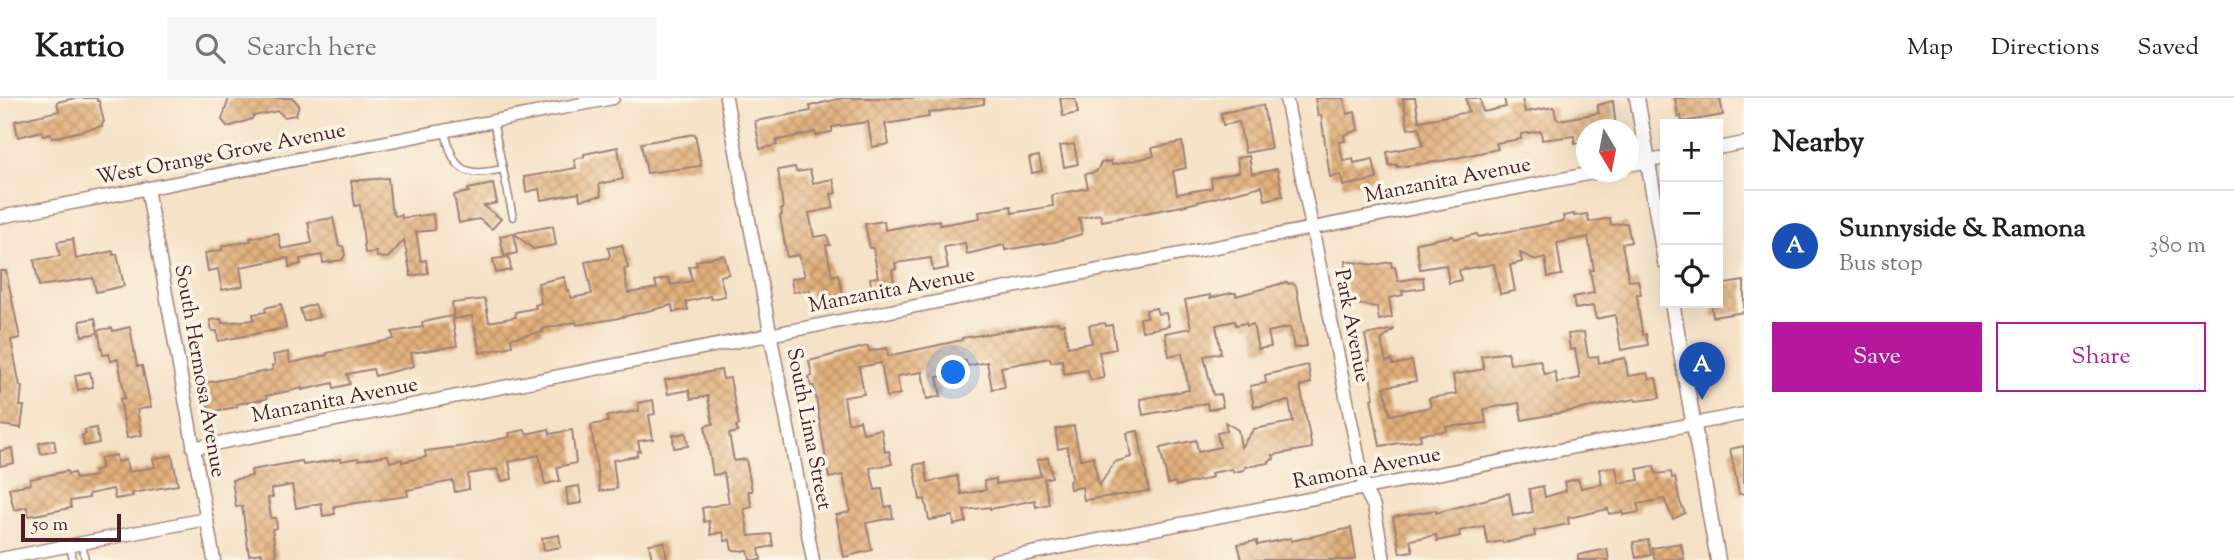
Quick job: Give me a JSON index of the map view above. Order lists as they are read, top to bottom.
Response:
{
  "streets": {
    "street": [
      "West Orange Grove Avenue",
      "Manzanita Avenue",
      "Park Avenue",
      "South Hermosa Avenue",
      "South Lima Street",
      "Ramona Avenue"
    ]
  },
  "crossings": [
    ["West Orange Grove Avenue", "South Hermosa Avenue"],
    ["Manzanita Avenue", "Park Avenue"],
    ["Manzanita Avenue", "South Hermosa Avenue"],
    ["Manzanita Avenue", "South Lima Street"],
    ["Park Avenue", "Ramona Avenue"]
  ],
  "scale_bar": "50 m",
  "north": "bottom",
  "page": {
    "header": "Kartio",
    "search": "Search here",
    "nav": ["Map", "Directions", "Saved"],
    "heading": "Nearby",
    "map_buttons": ["+", "−"],
    "list": [
      {
        "mark": "A",
        "name": "Sunnyside & Ramona",
        "note": "Bus stop",
        "value": "380 m"
      }
    ],
    "buttons": ["Save", "Share"],
    "pins": "A",
    "scale": "50 m"
  }
}
